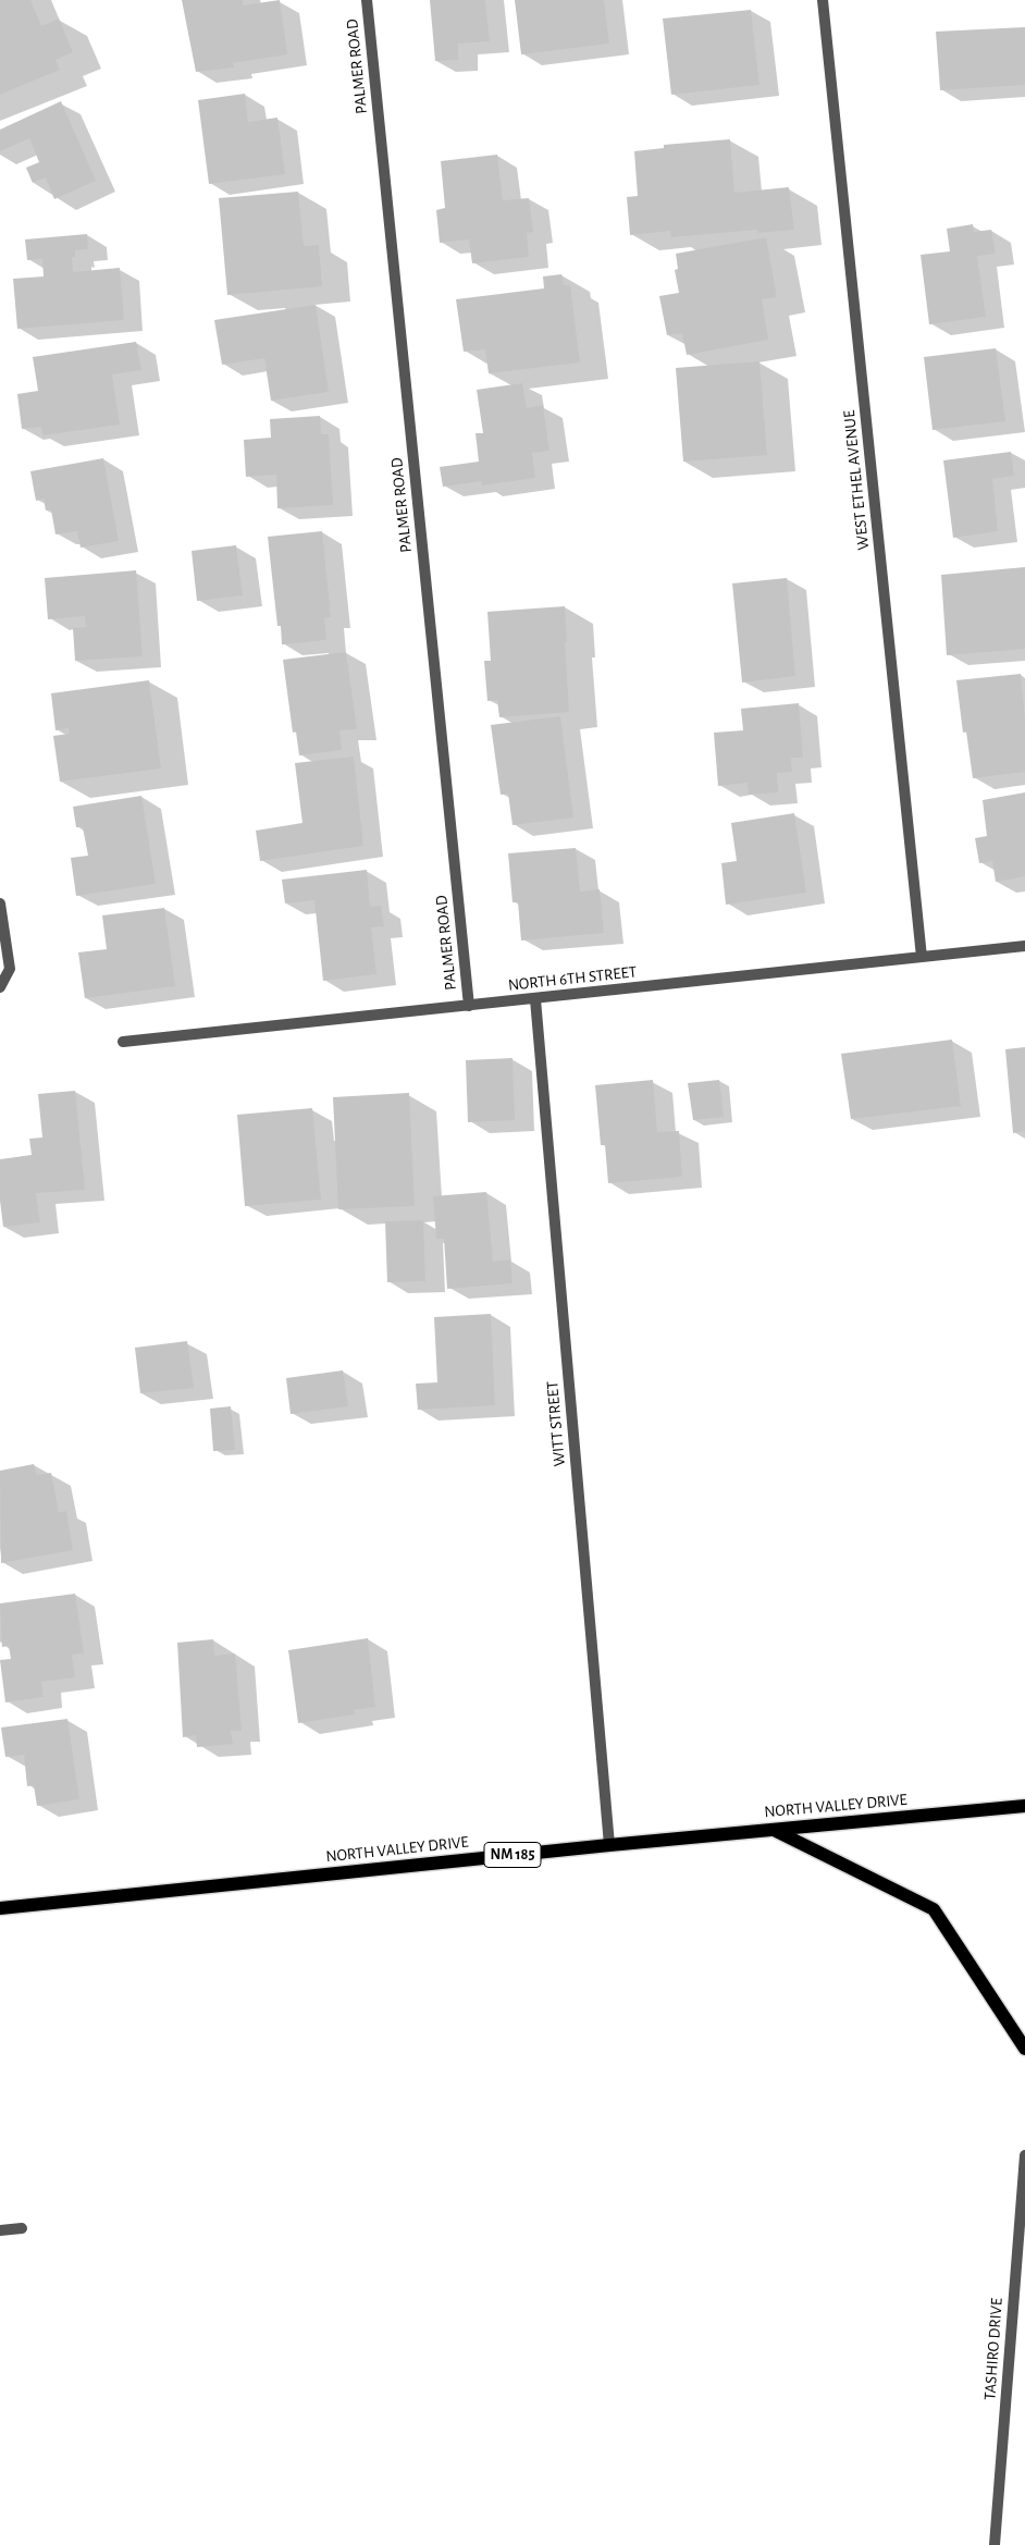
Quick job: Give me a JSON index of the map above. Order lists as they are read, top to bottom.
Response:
{
  "streets": {
    "main road": ["NORTH VALLEY DRIVE", "NM 185"],
    "street": [
      "PALMER ROAD",
      "WEST ETHEL AVENUE",
      "NORTH 6TH STREET",
      "WITT STREET",
      "TASHIRO DRIVE"
    ]
  },
  "crossings": [
    ["PALMER ROAD", "NORTH 6TH STREET"],
    ["WEST ETHEL AVENUE", "NORTH 6TH STREET"],
    ["NORTH 6TH STREET", "WITT STREET"],
    ["WITT STREET", "NORTH VALLEY DRIVE"]
  ]
}
